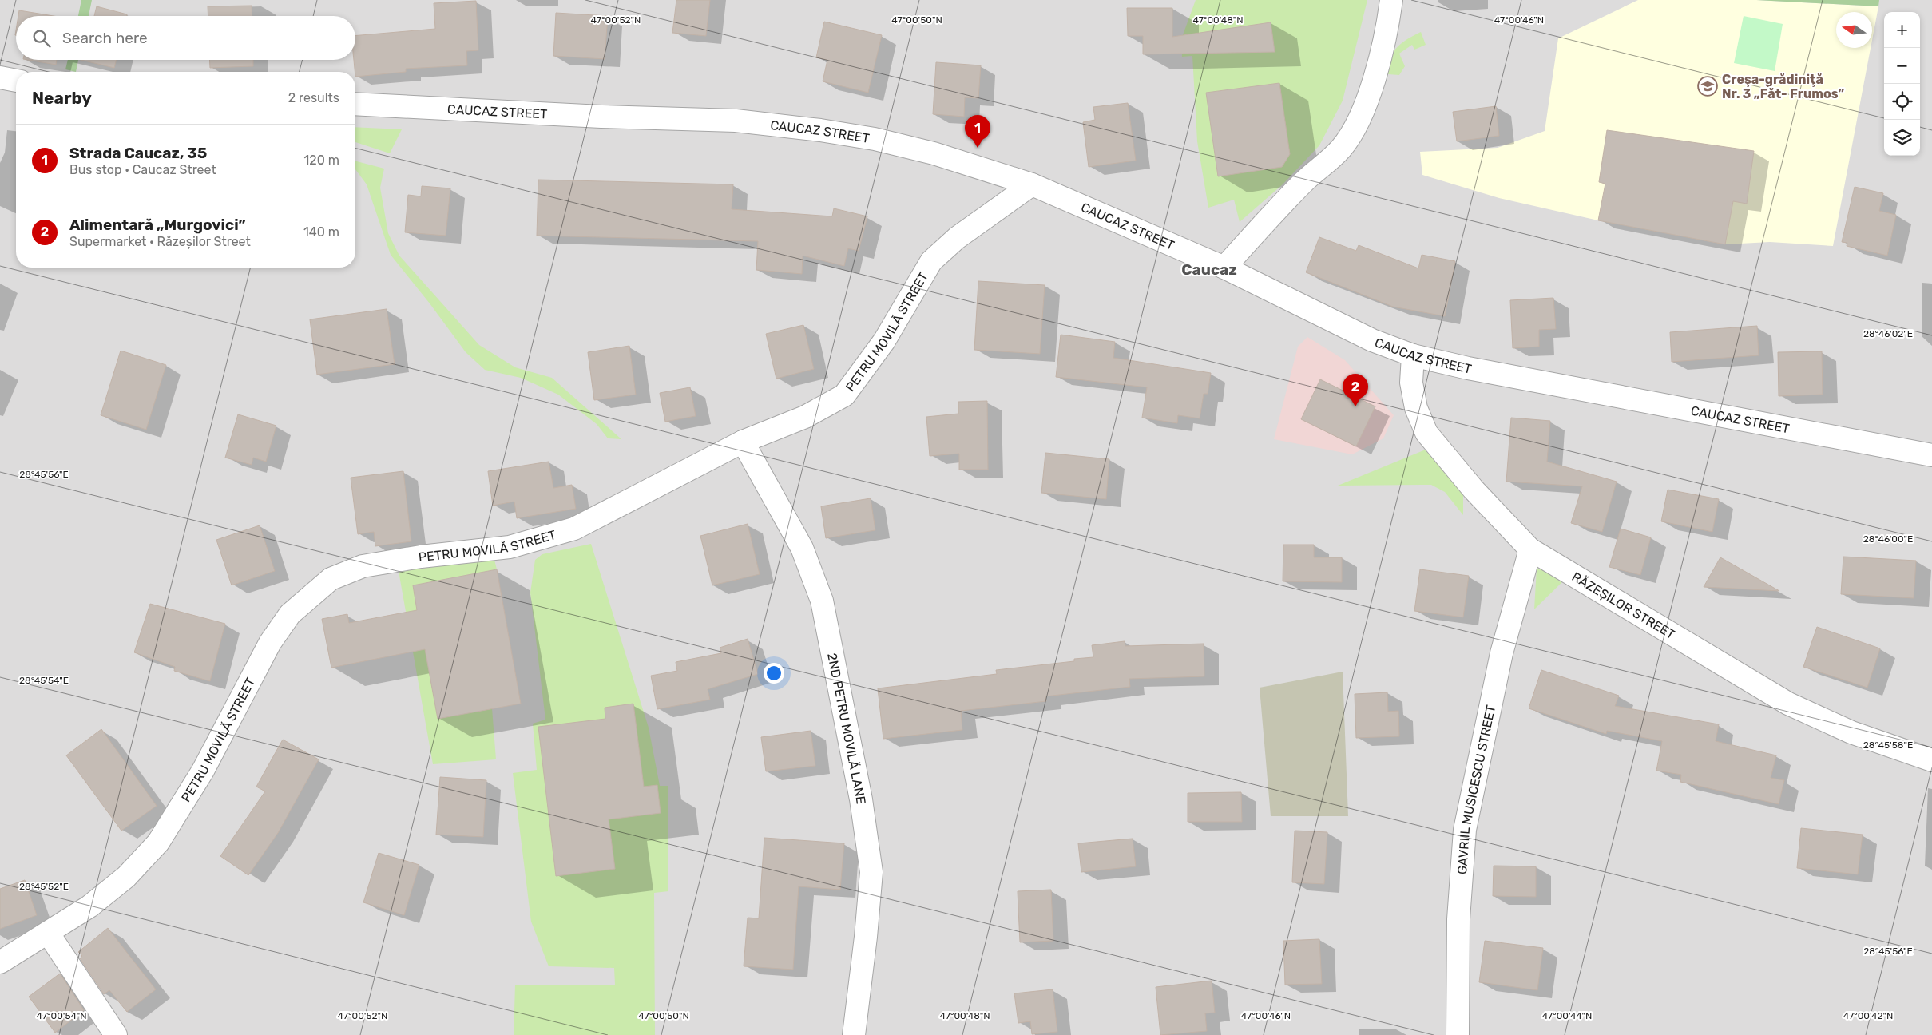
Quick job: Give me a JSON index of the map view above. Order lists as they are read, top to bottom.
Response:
{
  "streets": {
    "street": [
      "CAUCAZ STREET",
      "PETRU MOVILĂ STREET",
      "RĂZEȘILOR STREET",
      "2ND PETRU MOVILĂ LANE",
      "GAVRIIL MUSICESCU STREET"
    ]
  },
  "crossings": [
    ["CAUCAZ STREET", "PETRU MOVILĂ STREET"],
    ["CAUCAZ STREET", "RĂZEȘILOR STREET"],
    ["PETRU MOVILĂ STREET", "2ND PETRU MOVILĂ LANE"],
    ["RĂZEȘILOR STREET", "GAVRIIL MUSICESCU STREET"]
  ],
  "districts": ["Caucaz"],
  "places": {
    "school or university": ["Creşa-grădiniţă Nr. 3 „Făt- Frumos”"]
  },
  "north": "left",
  "page": {
    "map_buttons": ["+", "−"],
    "search": "Search here",
    "heading": ["Nearby", "2 results"],
    "pins": ["1", "2"],
    "list": [
      {
        "mark": "1",
        "name": "Strada Caucaz, 35",
        "note": "Bus stop · Caucaz Street",
        "value": "120 m"
      },
      {
        "mark": "2",
        "name": "Alimentară „Murgovici”",
        "note": "Supermarket · Răzeșilor Street",
        "value": "140 m"
      }
    ]
  },
  "coordinates": [
    "47°00'52\"N",
    "47°00'50\"N",
    "47°00'48\"N",
    "47°00'46\"N",
    "28°46'02\"E",
    "28°45'56\"E",
    "28°46'00\"E",
    "28°45'54\"E",
    "28°45'58\"E",
    "28°45'52\"E",
    "47°00'54\"N",
    "47°00'44\"N",
    "47°00'42\"N"
  ]
}
